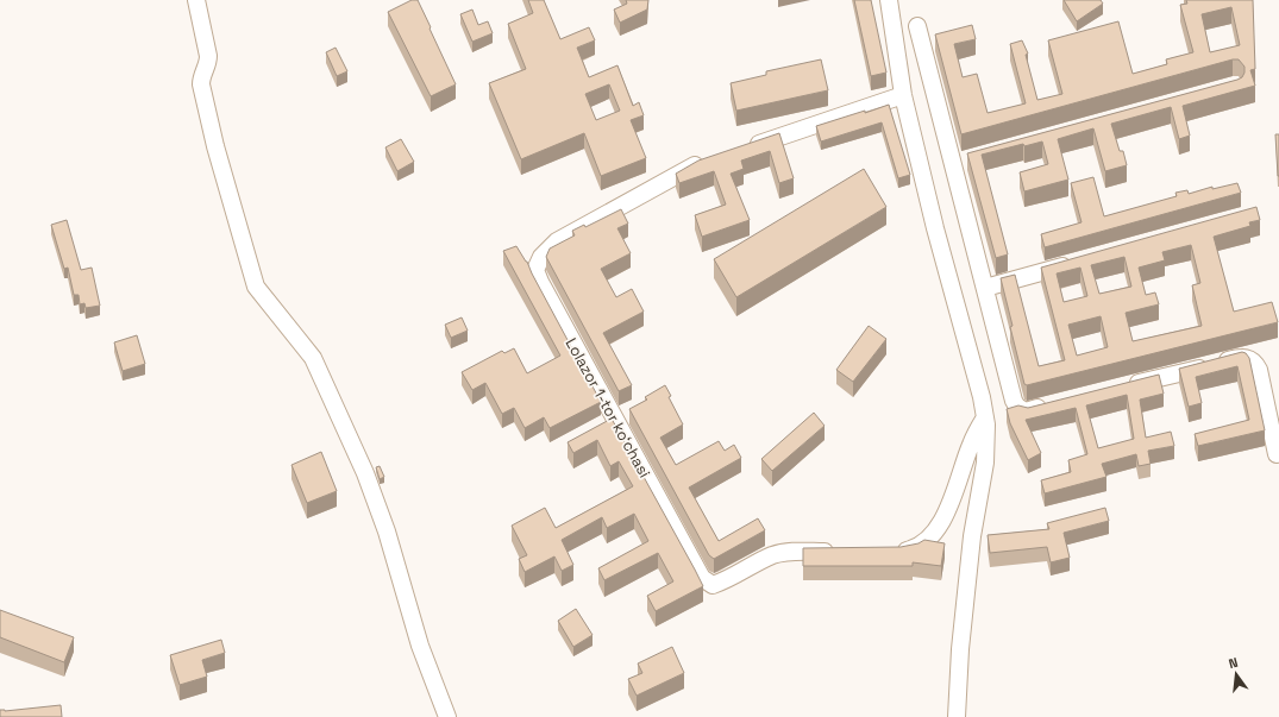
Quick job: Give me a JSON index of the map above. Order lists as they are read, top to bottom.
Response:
{
  "streets": {
    "street": ["Lolazor 1-tor ko‘chasi"]
  },
  "north": "top"
}
